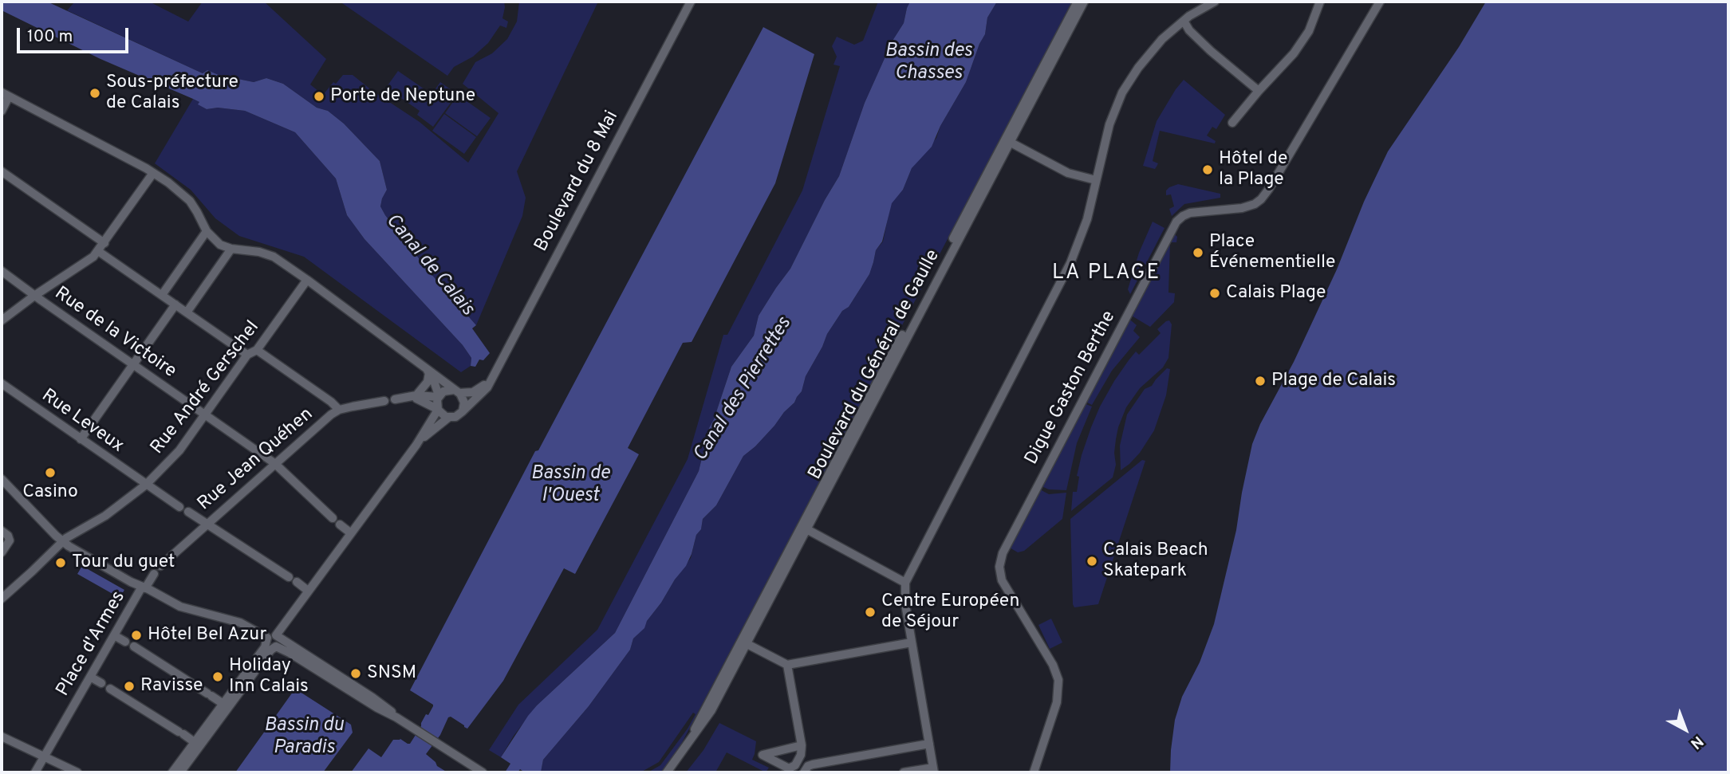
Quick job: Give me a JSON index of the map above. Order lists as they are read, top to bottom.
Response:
{
  "streets": {
    "street": [
      "Boulevard du 8 Mai",
      "Rue de la Victoire",
      "Boulevard du Général de Gaulle",
      "Rue André Gerschel",
      "Digue Gaston Berthe",
      "Rue Leveux",
      "Rue Jean Quéhen",
      "Place d'Armes"
    ]
  },
  "crossings": [
    ["Rue de la Victoire", "Rue André Gerschel"],
    ["Rue de la Victoire", "Rue Jean Quéhen"],
    ["Rue André Gerschel", "Rue Leveux"],
    ["Rue André Gerschel", "Place d'Armes"]
  ],
  "districts": ["LA PLAGE"],
  "water": [
    "Bassin des Chasses",
    "Canal de Calais",
    "Canal des Pierrettes",
    "Bassin de l'Ouest",
    "Bassin du Paradis"
  ],
  "places": [
    "Sous-préfecture de Calais",
    "Porte de Neptune",
    "Hôtel de la Plage",
    "Place Événementielle",
    "Calais Plage",
    "Plage de Calais",
    "Casino",
    "Calais Beach Skatepark",
    "Tour du guet",
    "Centre Européen de Séjour",
    "Hôtel Bel Azur",
    "SNSM",
    "Holiday Inn Calais",
    "Ravisse"
  ],
  "scale_bar": "100 m",
  "north": "bottom right"
}
